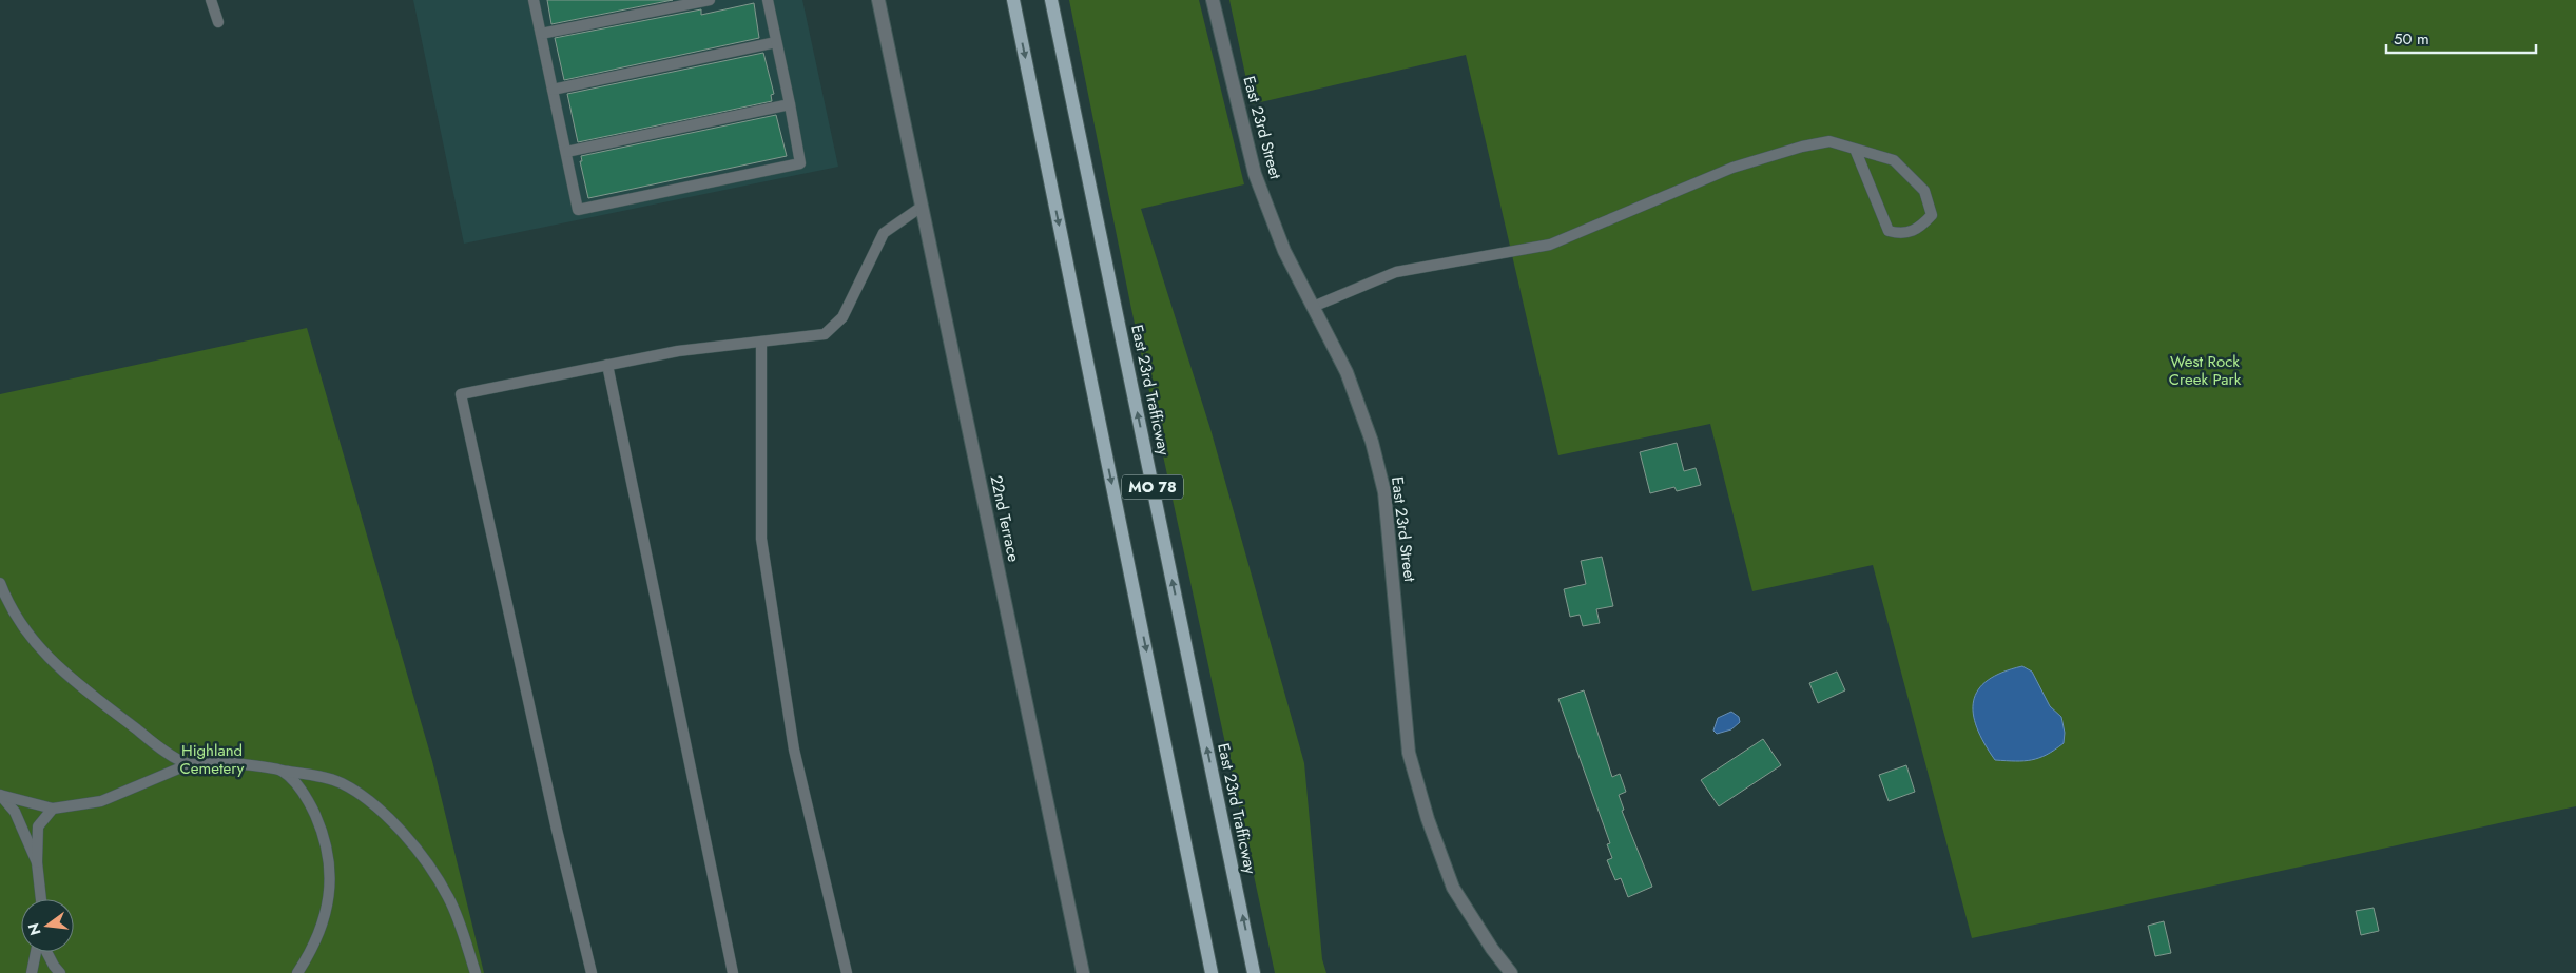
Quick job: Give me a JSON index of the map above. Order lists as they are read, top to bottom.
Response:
{
  "streets": {
    "main road": ["East 23rd Trafficway", "MO 78"],
    "street": ["East 23rd Street", "22nd Terrace"]
  },
  "parks": ["West Rock Creek Park", "Highland Cemetery"],
  "scale_bar": "50 m",
  "north": "left"
}
